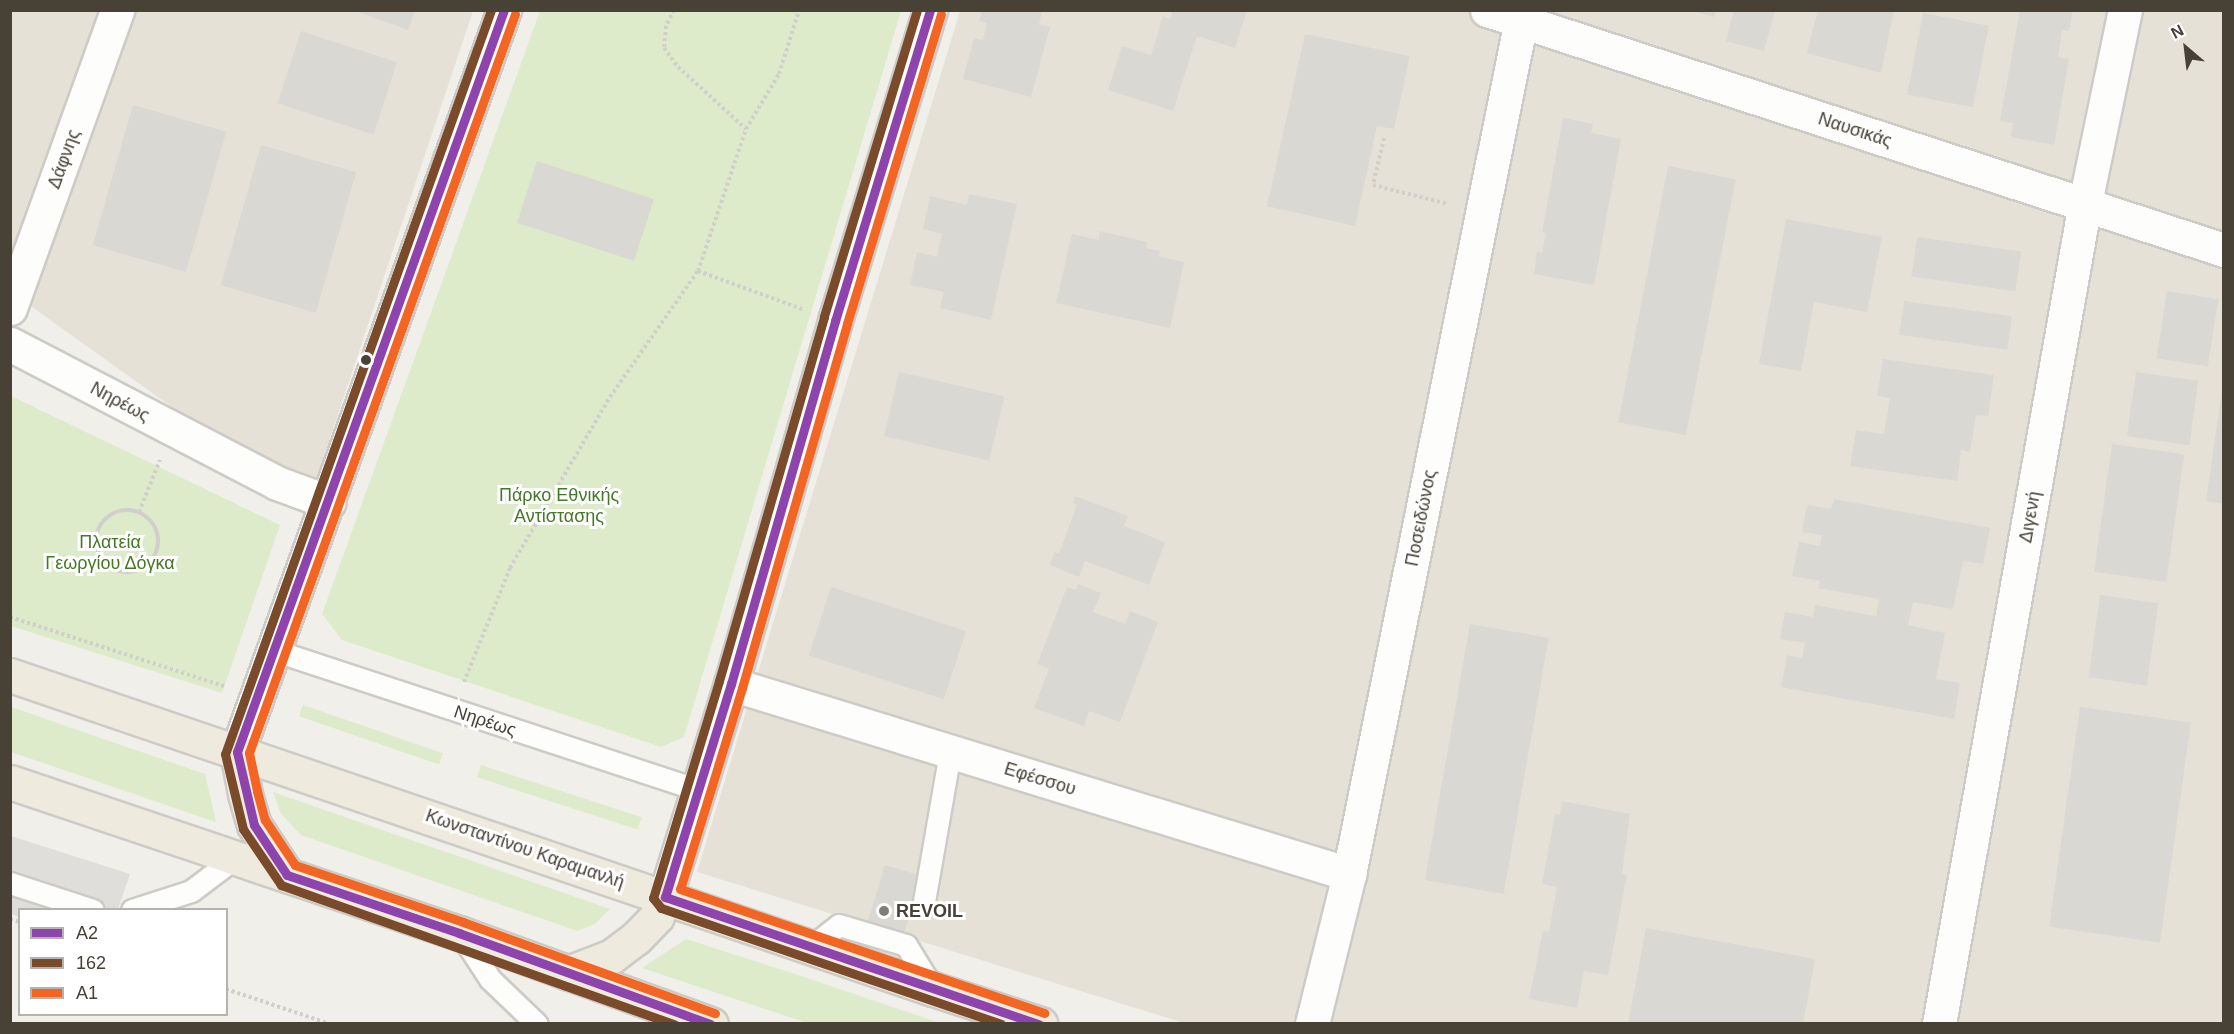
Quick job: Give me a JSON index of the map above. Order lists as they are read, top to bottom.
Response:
{
  "streets": {
    "highway": ["Κωνσταντίνου Καραμανλή"],
    "street": [
      "Ναυσικάς",
      "Δάφνης",
      "Νηρέως",
      "Διγενή",
      "Ποσειδώνος",
      "Εφέσσου"
    ]
  },
  "crossings": [
    ["Ναυσικάς", "Διγενή"],
    ["Ναυσικάς", "Ποσειδώνος"],
    ["Ποσειδώνος", "Εφέσσου"]
  ],
  "parks": ["Πάρκο Εθνικής Αντίστασης", "Πλατεία Γεωργίου Δόγκα"],
  "places": ["REVOIL"],
  "lines": ["transit line Α2", "transit line 162", "transit line Α1"],
  "legend": ["Α2", "162", "Α1"],
  "north": "top left"
}
